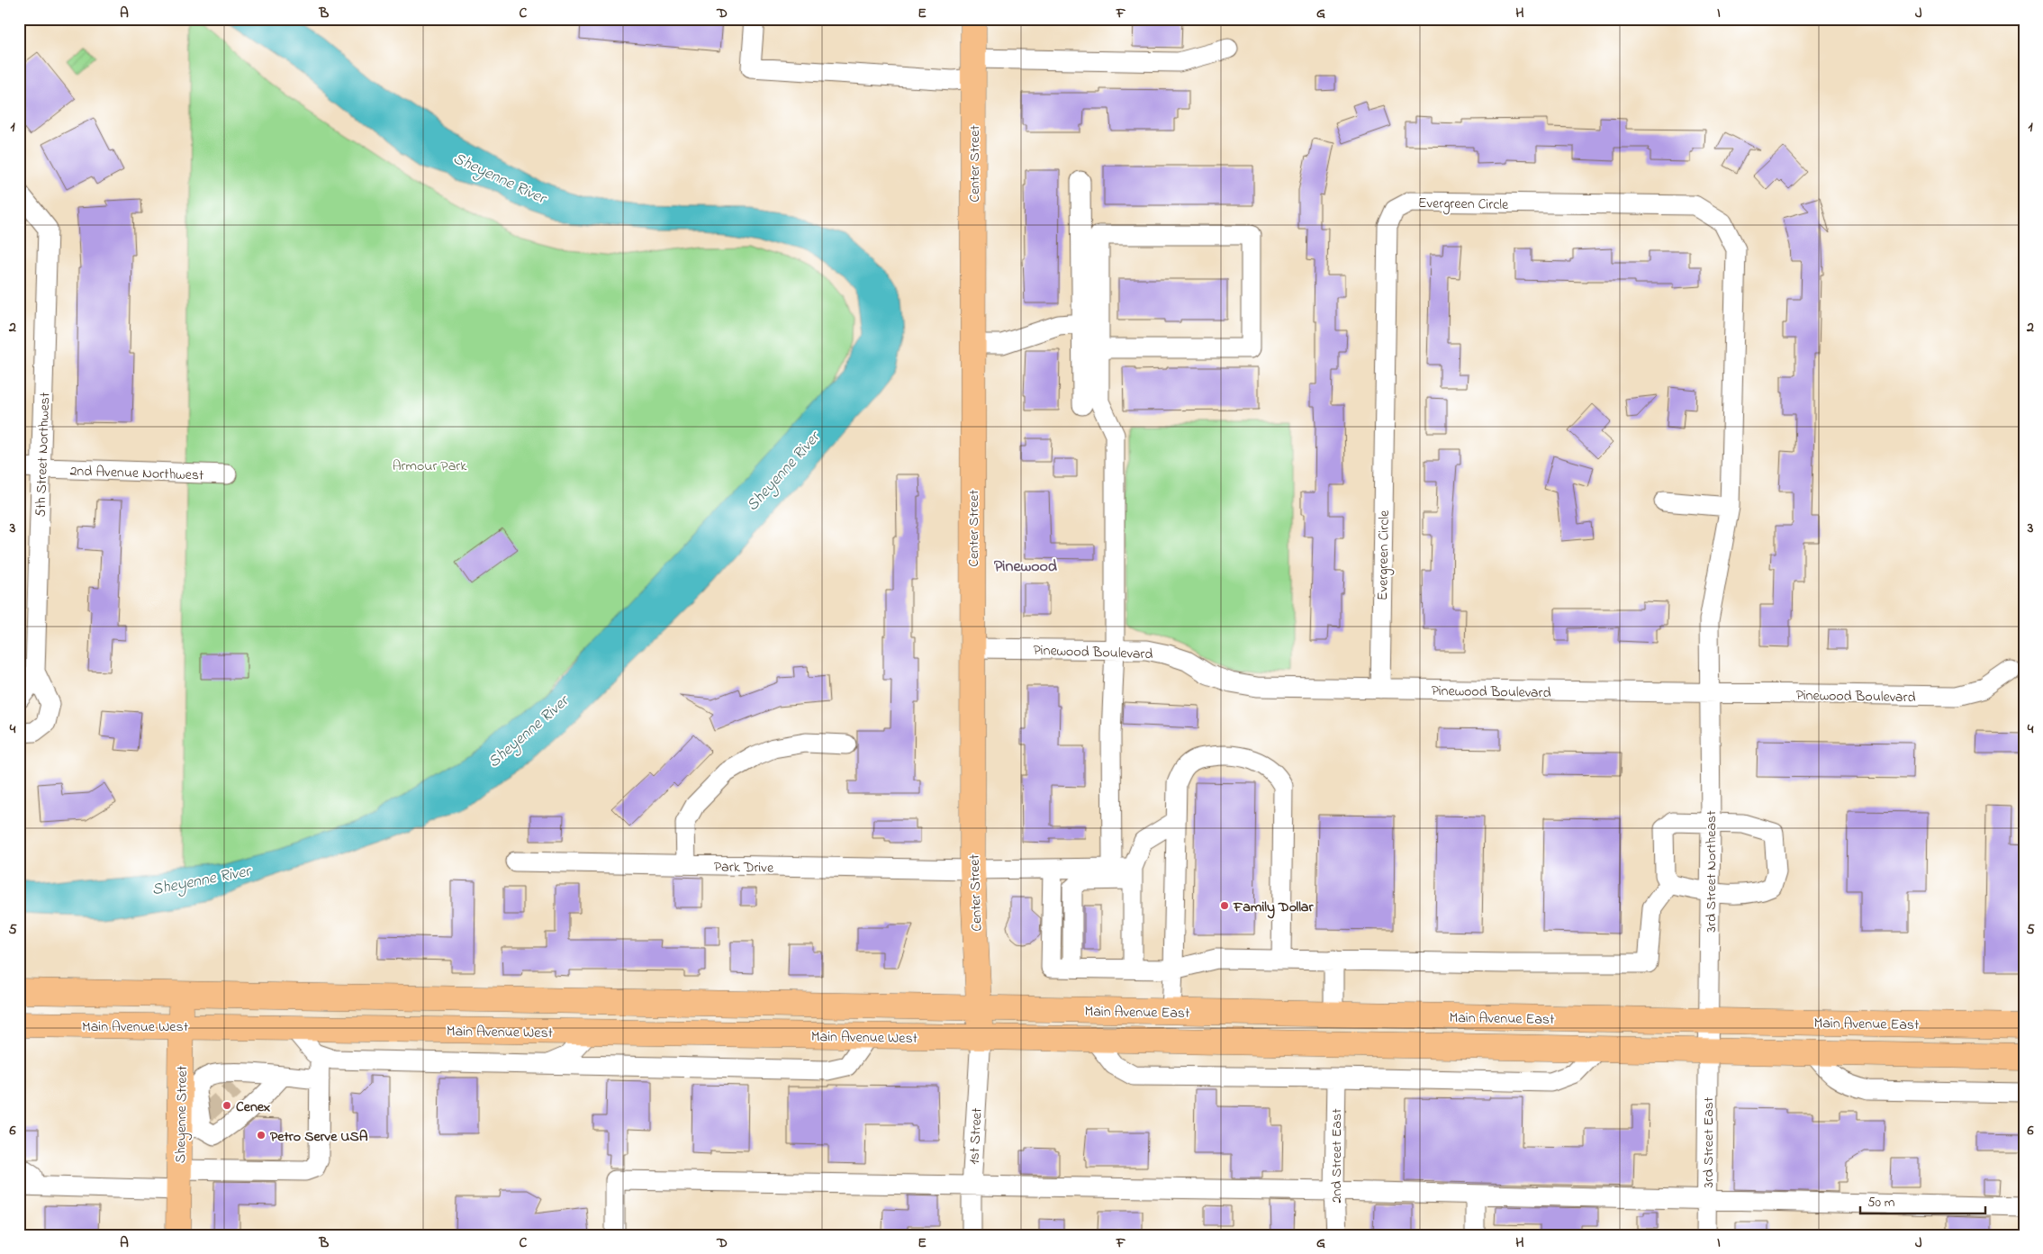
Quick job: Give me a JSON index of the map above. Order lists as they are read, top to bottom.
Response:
{
  "streets": {
    "main road": [
      "Center Street",
      "Main Avenue East",
      "Main Avenue West",
      "Sheyenne Street"
    ],
    "street": [
      "Evergreen Circle",
      "5th Street Northwest",
      "2nd Avenue Northwest",
      "Pinewood Boulevard",
      "Park Drive",
      "3rd Street Northeast",
      "1st Street",
      "3rd Street East",
      "2nd Street East"
    ]
  },
  "crossings": [
    ["Center Street", "Pinewood Boulevard"],
    ["Center Street", "Park Drive"],
    ["Center Street", "Main Avenue East"],
    ["Center Street", "Main Avenue West"],
    ["Center Street", "1st Street"],
    ["Evergreen Circle", "Pinewood Boulevard"],
    ["Evergreen Circle", "3rd Street Northeast"],
    ["5th Street Northwest", "2nd Avenue Northwest"],
    ["Pinewood Boulevard", "3rd Street Northeast"],
    ["3rd Street Northeast", "Main Avenue East"],
    ["3rd Street Northeast", "3rd Street East"],
    ["Main Avenue East", "Main Avenue West"],
    ["Main Avenue East", "1st Street"],
    ["Main Avenue East", "3rd Street East"],
    ["Main Avenue West", "Sheyenne Street"],
    ["Main Avenue West", "1st Street"]
  ],
  "districts": ["Pinewood"],
  "water": ["Sheyenne River"],
  "parks": ["Armour Park"],
  "places": ["Family Dollar", "Cenex", "Petro Serve USA"],
  "scale_bar": "50 m",
  "grid": {
    "columns": [
      "A",
      "B",
      "C",
      "D",
      "E",
      "F",
      "G",
      "H",
      "I",
      "J"
    ],
    "rows": [
      "1",
      "2",
      "3",
      "4",
      "5",
      "6"
    ]
  }
}
